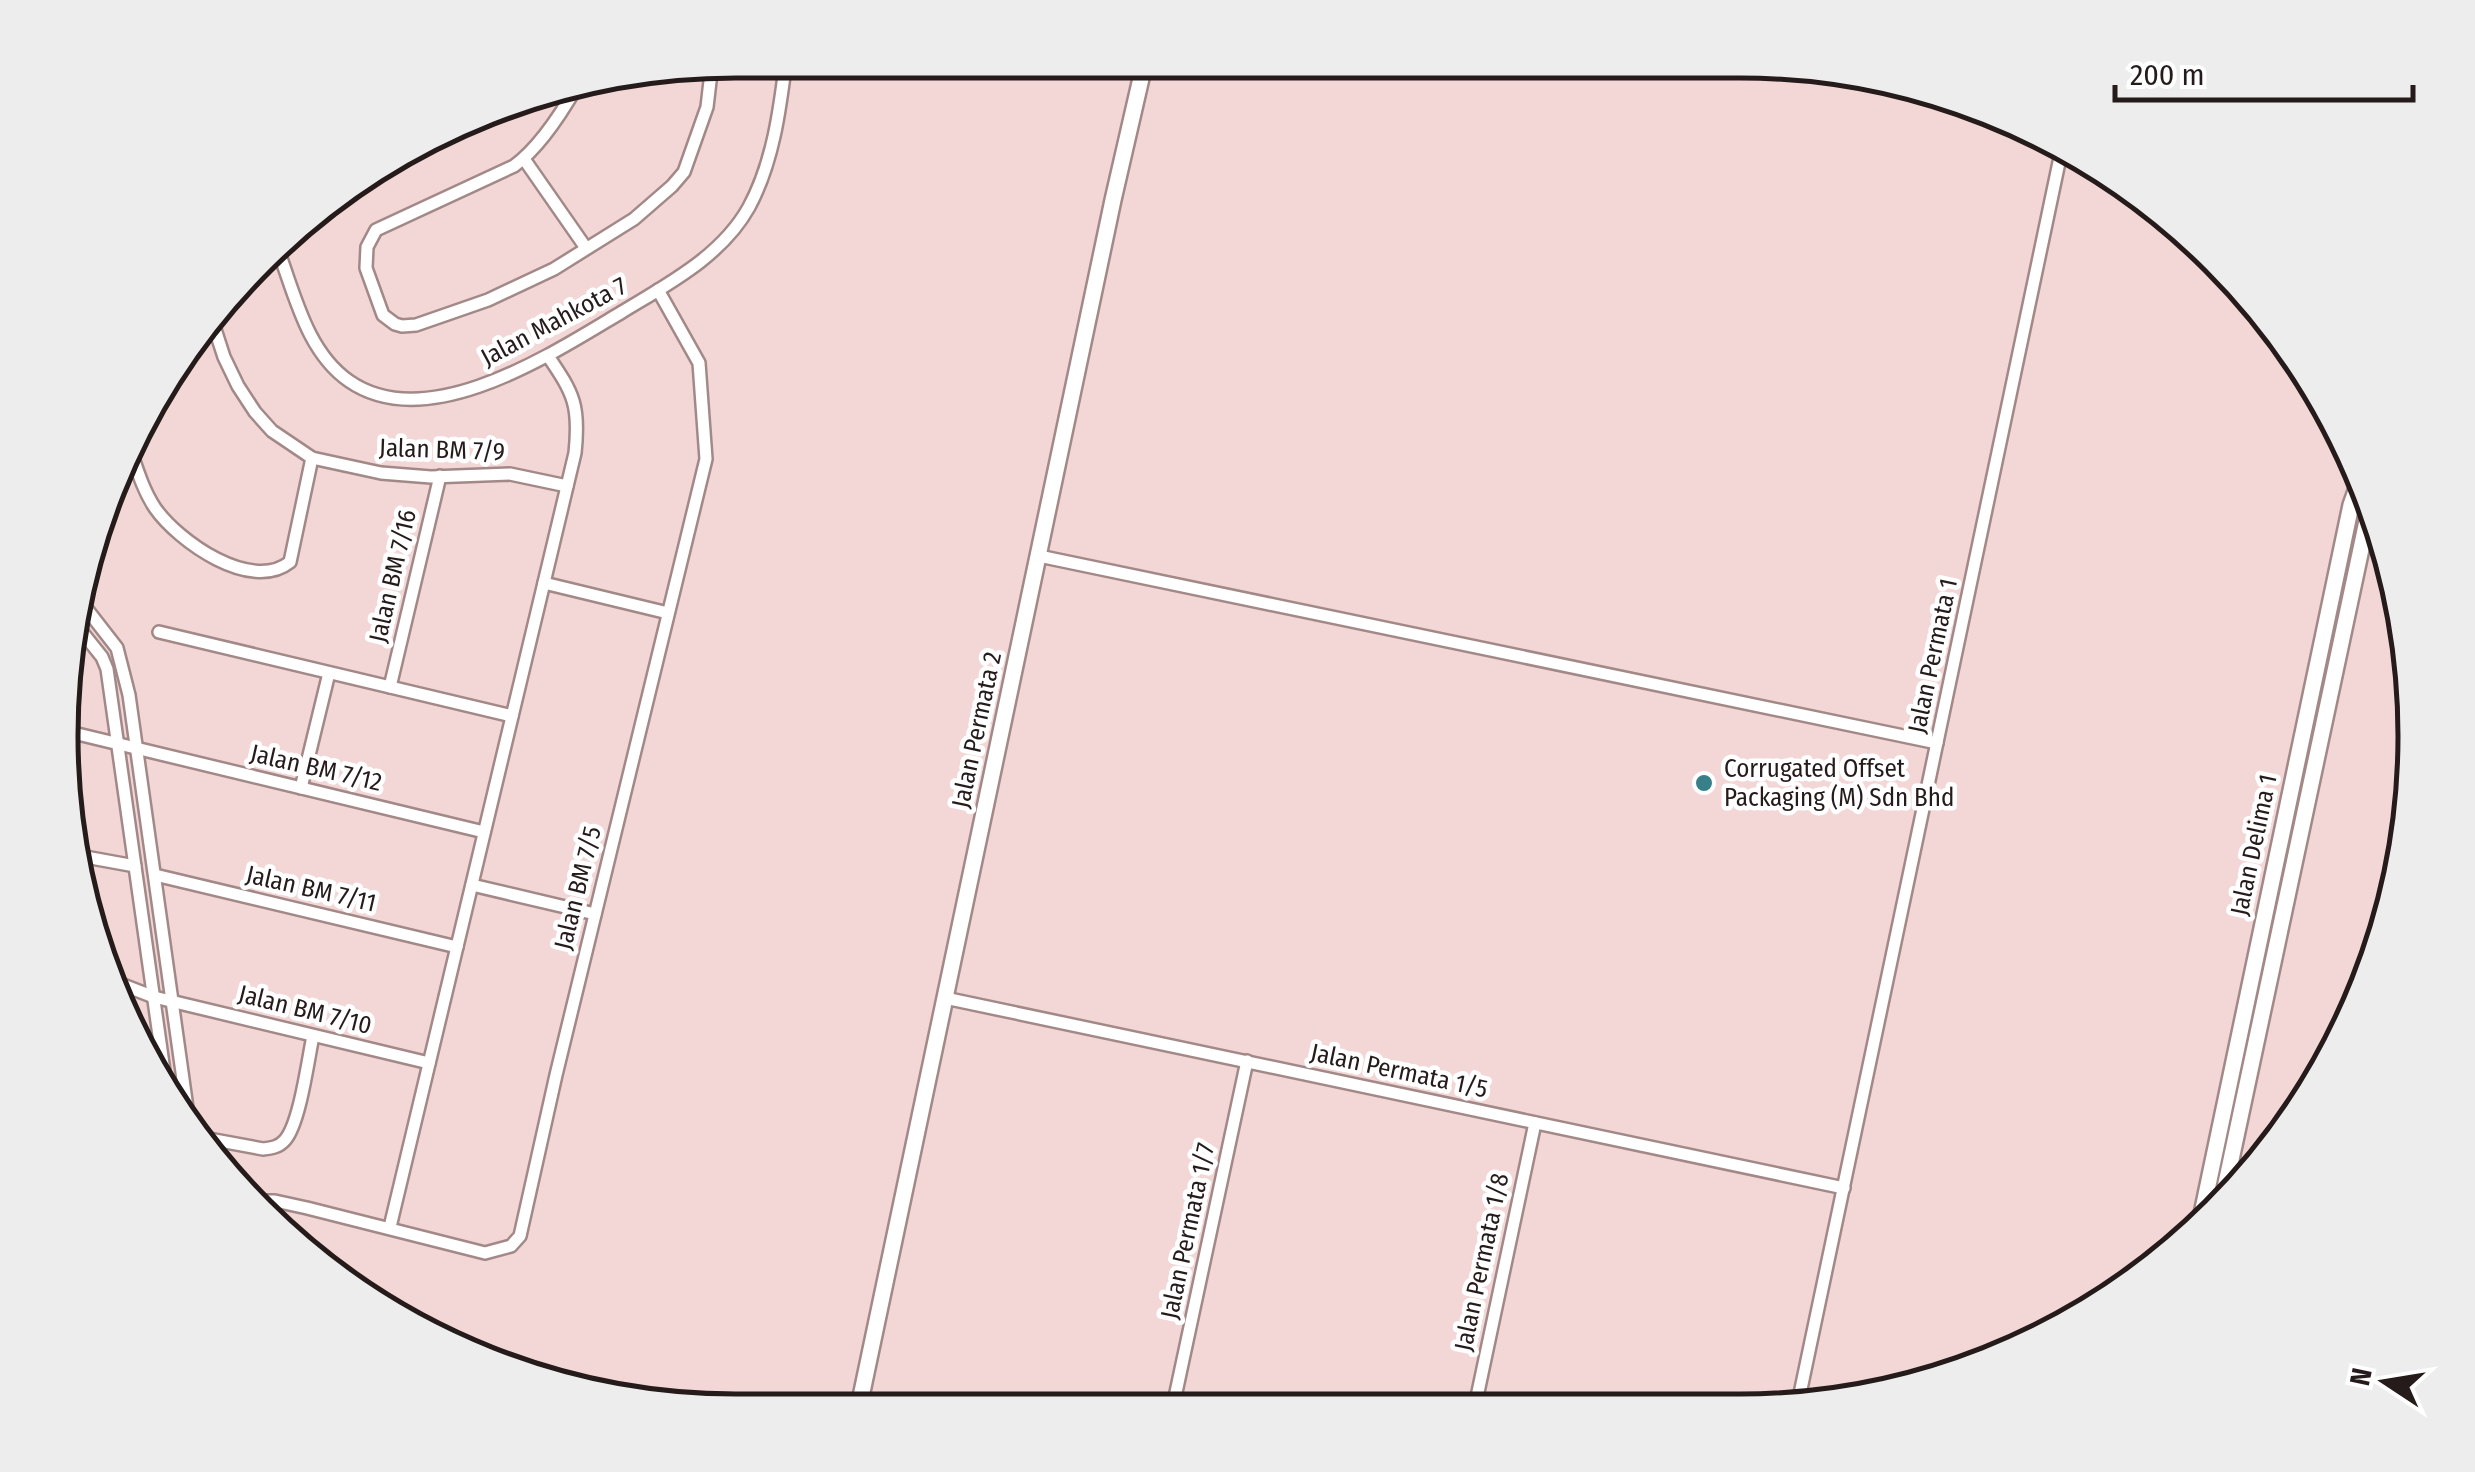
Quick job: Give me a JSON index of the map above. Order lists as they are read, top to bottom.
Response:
{
  "streets": {
    "street": [
      "Jalan Mahkota 7",
      "Jalan BM 7/9",
      "Jalan BM 7/16",
      "Jalan Permata 1",
      "Jalan Permata 2",
      "Jalan BM 7/12",
      "Jalan Delima 1",
      "Jalan BM 7/5",
      "Jalan BM 7/11",
      "Jalan BM 7/10",
      "Jalan Permata 1/5",
      "Jalan Permata 1/7",
      "Jalan Permata 1/8"
    ]
  },
  "crossings": [
    ["Jalan Mahkota 7", "Jalan BM 7/5"],
    ["Jalan BM 7/9", "Jalan BM 7/16"],
    ["Jalan Permata 1", "Jalan Permata 1/5"],
    ["Jalan Permata 2", "Jalan Permata 1/5"],
    ["Jalan Permata 1/5", "Jalan Permata 1/7"],
    ["Jalan Permata 1/5", "Jalan Permata 1/8"]
  ],
  "places": ["Corrugated Offset Packaging (M) Sdn Bhd"],
  "scale_bar": "200 m",
  "north": "left"
}
